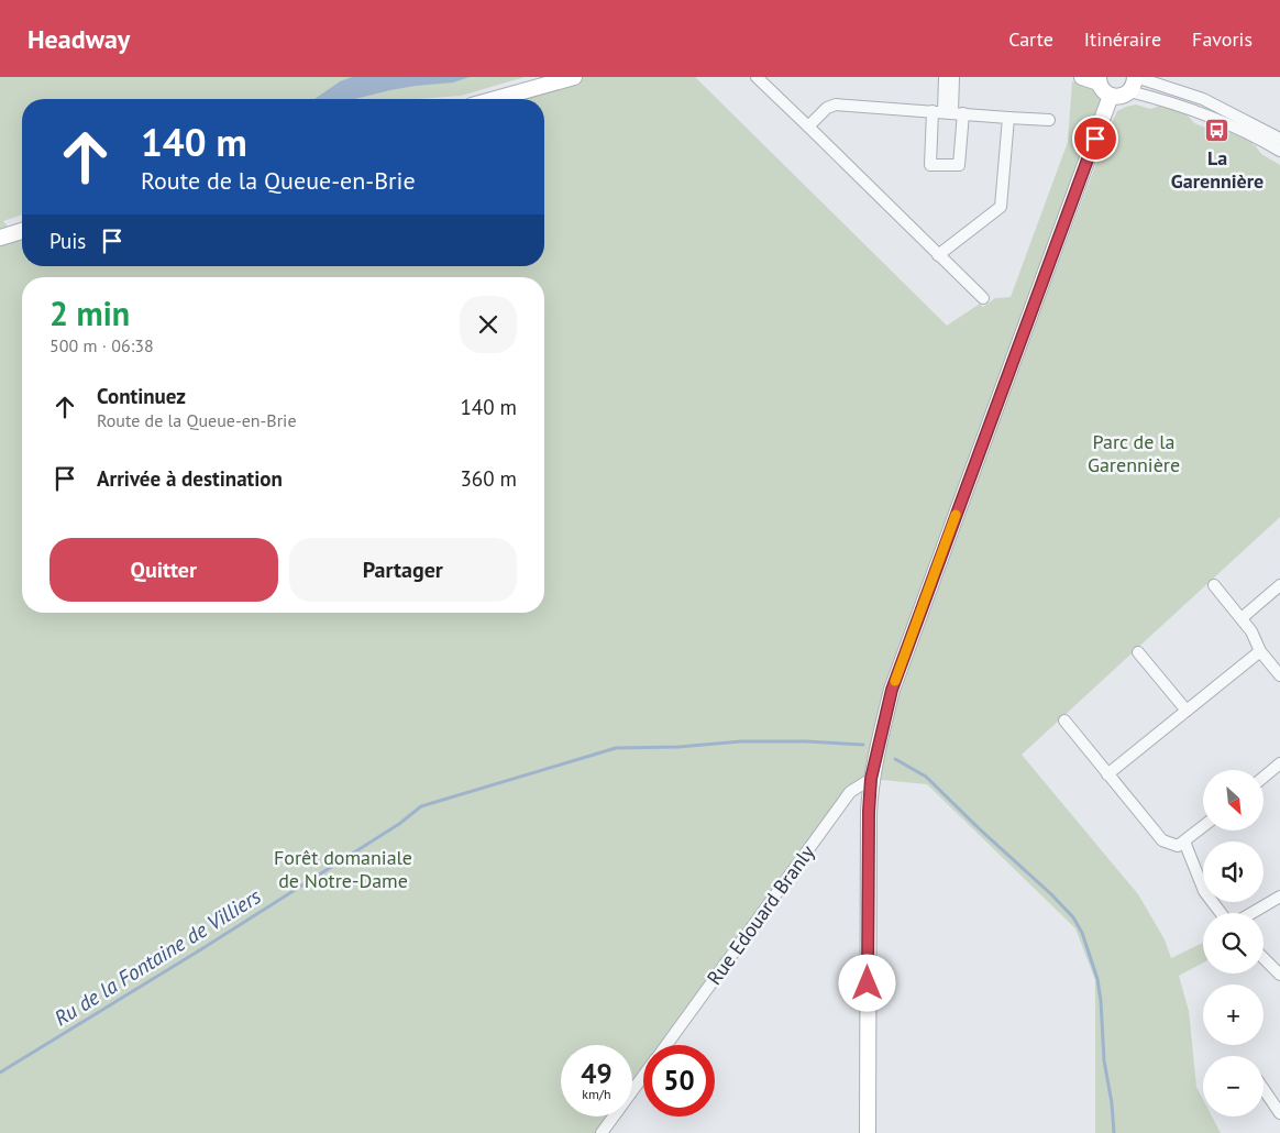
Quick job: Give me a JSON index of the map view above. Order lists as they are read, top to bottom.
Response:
{
  "streets": {
    "street": ["Rue Edouard Branly"]
  },
  "water": ["Ru de la Fontaine de Villiers"],
  "parks": ["Parc de la Garennière", "Forêt domaniale de Notre-Dame"],
  "places": {
    "bus stop": ["La Garennière"]
  },
  "north": "bottom right",
  "page": {
    "header": "Headway",
    "nav": ["Carte", "Itinéraire", "Favoris"],
    "turn": ["140 m", "Route de la Queue-en-Brie"],
    "then": "Puis",
    "heading": ["2 min", "500 m · 06:38"],
    "list": [
      {
        "name": "Continuez",
        "note": "Route de la Queue-en-Brie",
        "value": "140 m"
      },
      {
        "name": "Arrivée à destination",
        "value": "360 m"
      }
    ],
    "buttons": ["Quitter", "Partager"],
    "map_buttons": ["+", "−"],
    "speed": "49 km/h",
    "limit": "50"
  }
}
